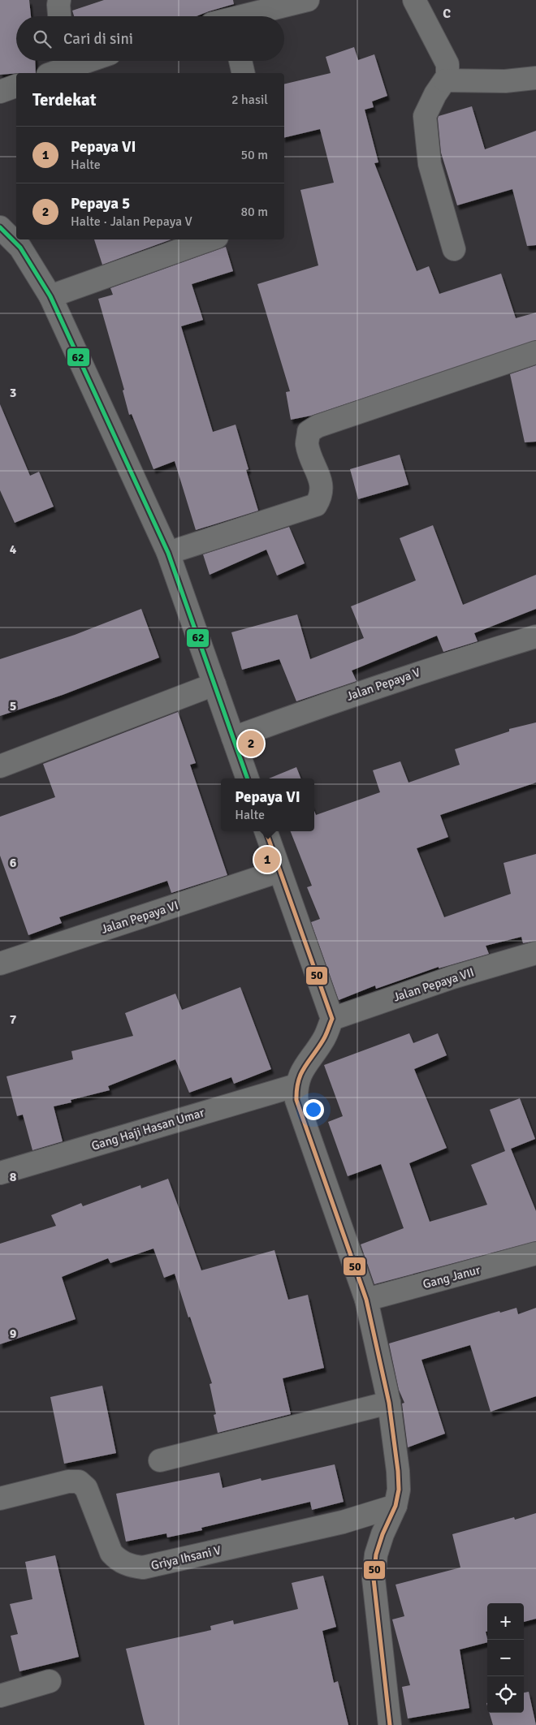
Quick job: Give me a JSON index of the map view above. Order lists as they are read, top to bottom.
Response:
{
  "streets": {
    "street": [
      "Jalan Pepaya V",
      "Jalan Pepaya VI",
      "Jalan Pepaya VII",
      "Gang Haji Hasan Umar",
      "Gang Janur",
      "Griya Ihsani V"
    ]
  },
  "lines": ["transit line 62", "transit line 50"],
  "page": {
    "search": "Cari di sini",
    "heading": ["Terdekat", "2 hasil"],
    "list": [
      {
        "mark": "1",
        "name": "Pepaya VI",
        "note": "Halte",
        "value": "50 m"
      },
      {
        "mark": "2",
        "name": "Pepaya 5",
        "note": "Halte · Jalan Pepaya V",
        "value": "80 m"
      }
    ],
    "pins": ["2", "1"],
    "popup": ["Pepaya VI", "Halte"],
    "map_buttons": ["+", "−"]
  },
  "grid": {
    "columns": ["C"],
    "rows": [
      "3",
      "4",
      "5",
      "6",
      "7",
      "8",
      "9"
    ]
  }
}
